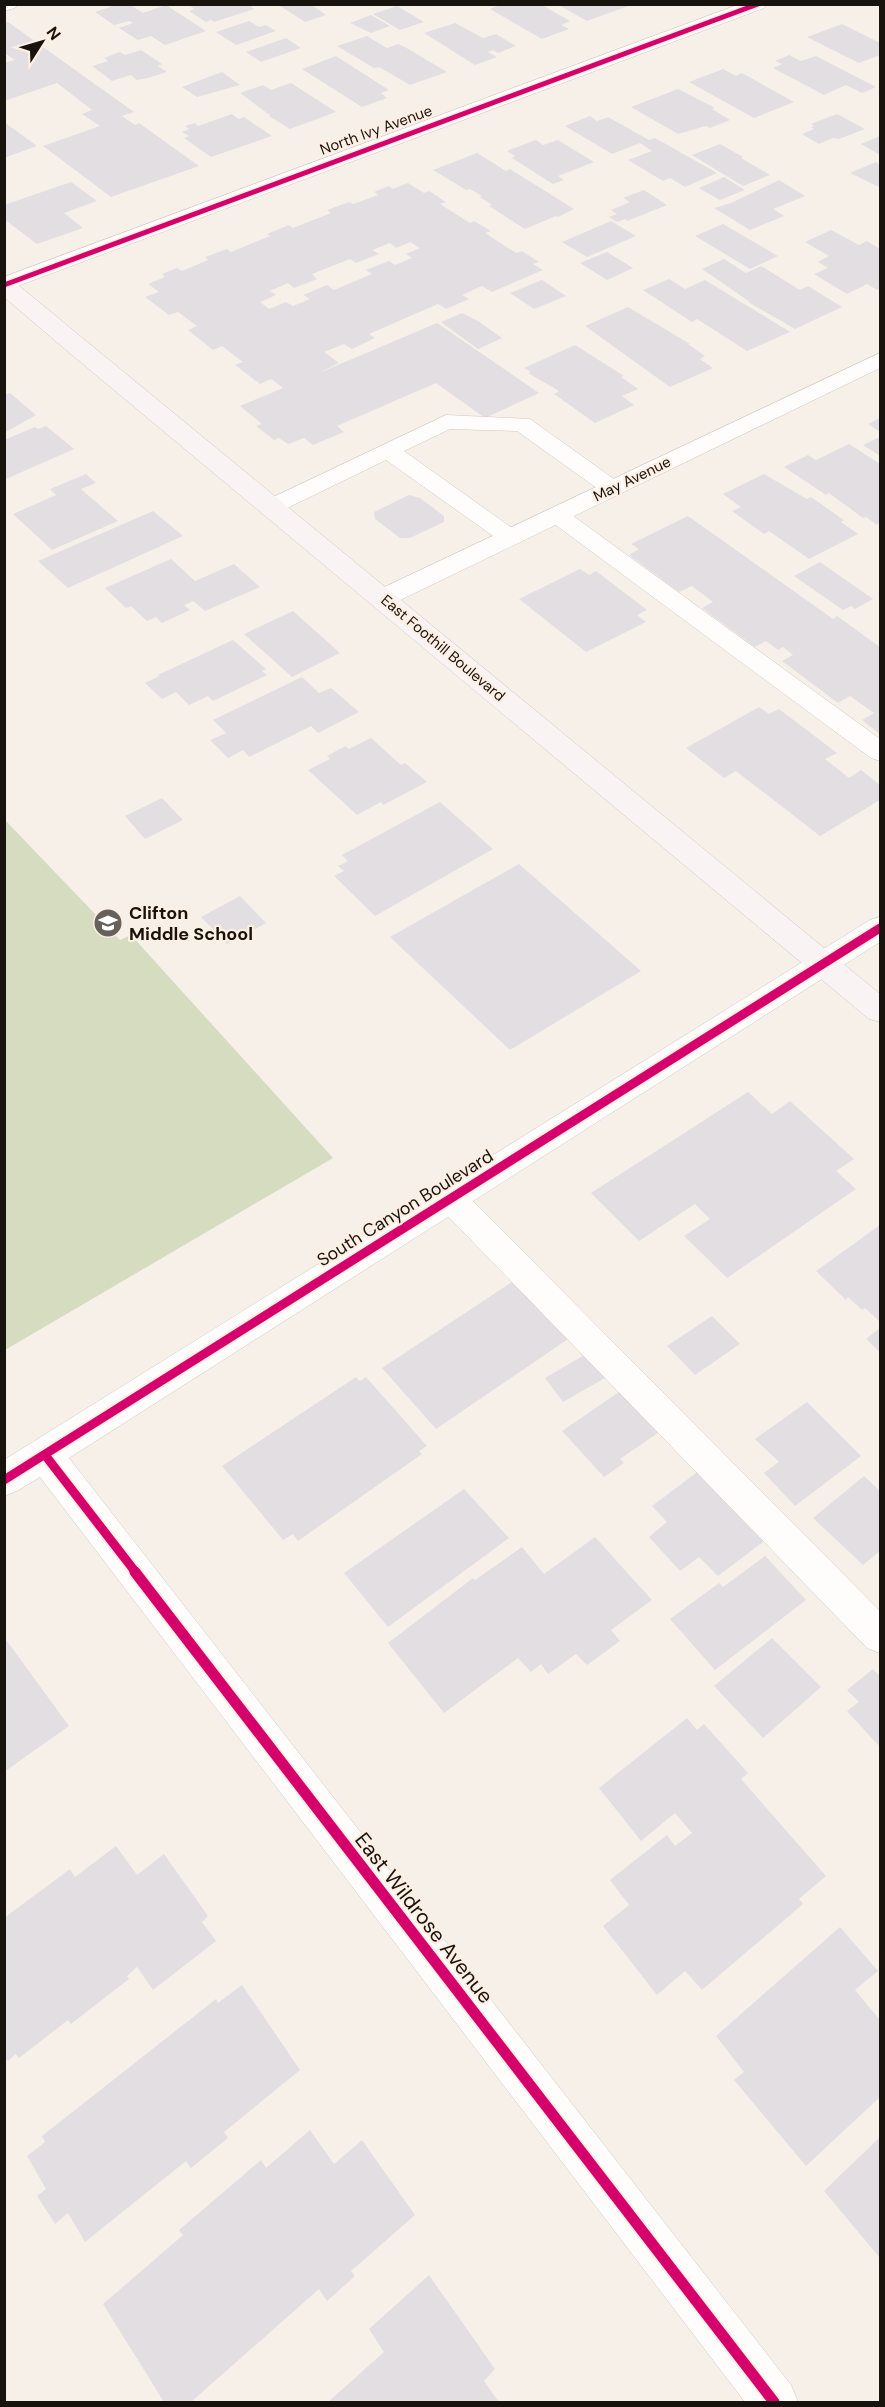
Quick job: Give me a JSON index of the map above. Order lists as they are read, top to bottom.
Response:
{
  "streets": {
    "main road": ["East Foothill Boulevard"],
    "street": [
      "North Ivy Avenue",
      "May Avenue",
      "South Canyon Boulevard",
      "East Wildrose Avenue"
    ]
  },
  "crossings": [
    ["North Ivy Avenue", "East Foothill Boulevard"],
    ["May Avenue", "East Foothill Boulevard"],
    ["East Foothill Boulevard", "South Canyon Boulevard"],
    ["South Canyon Boulevard", "East Wildrose Avenue"]
  ],
  "places": {
    "school or university": ["Clifton Middle School"]
  },
  "north": "top right"
}
